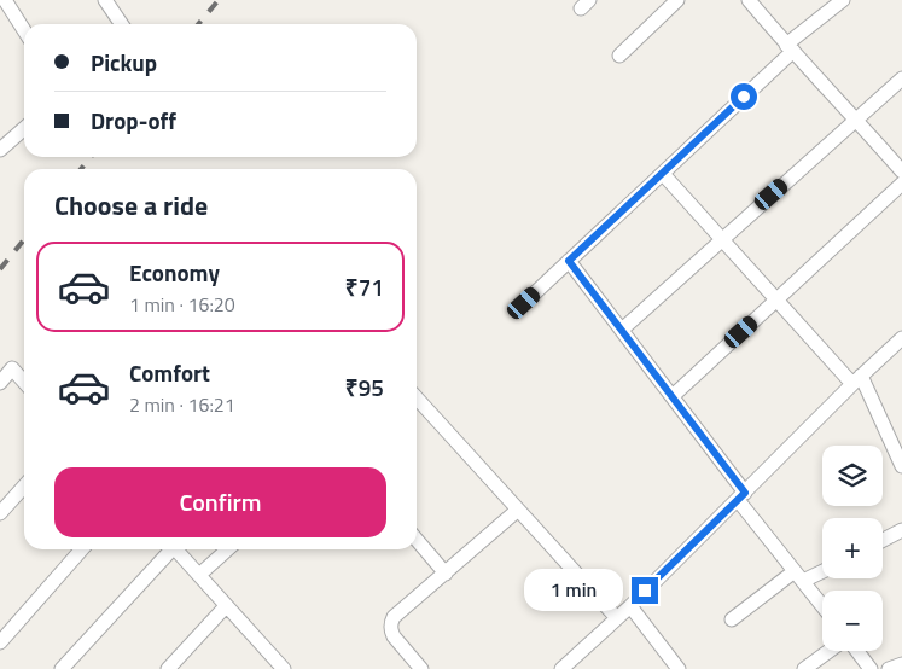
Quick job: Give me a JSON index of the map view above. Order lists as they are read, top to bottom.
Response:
{
  "page": {
    "banner": ["Pickup", "Drop-off"],
    "heading": "Choose a ride",
    "list": [
      {
        "name": "Economy",
        "note": "1 min · 16:20",
        "value": "₹71"
      },
      {
        "name": "Comfort",
        "note": "2 min · 16:21",
        "value": "₹95"
      }
    ],
    "map_buttons": ["+", "−"],
    "buttons": "Confirm",
    "bubble": "1 min"
  }
}
